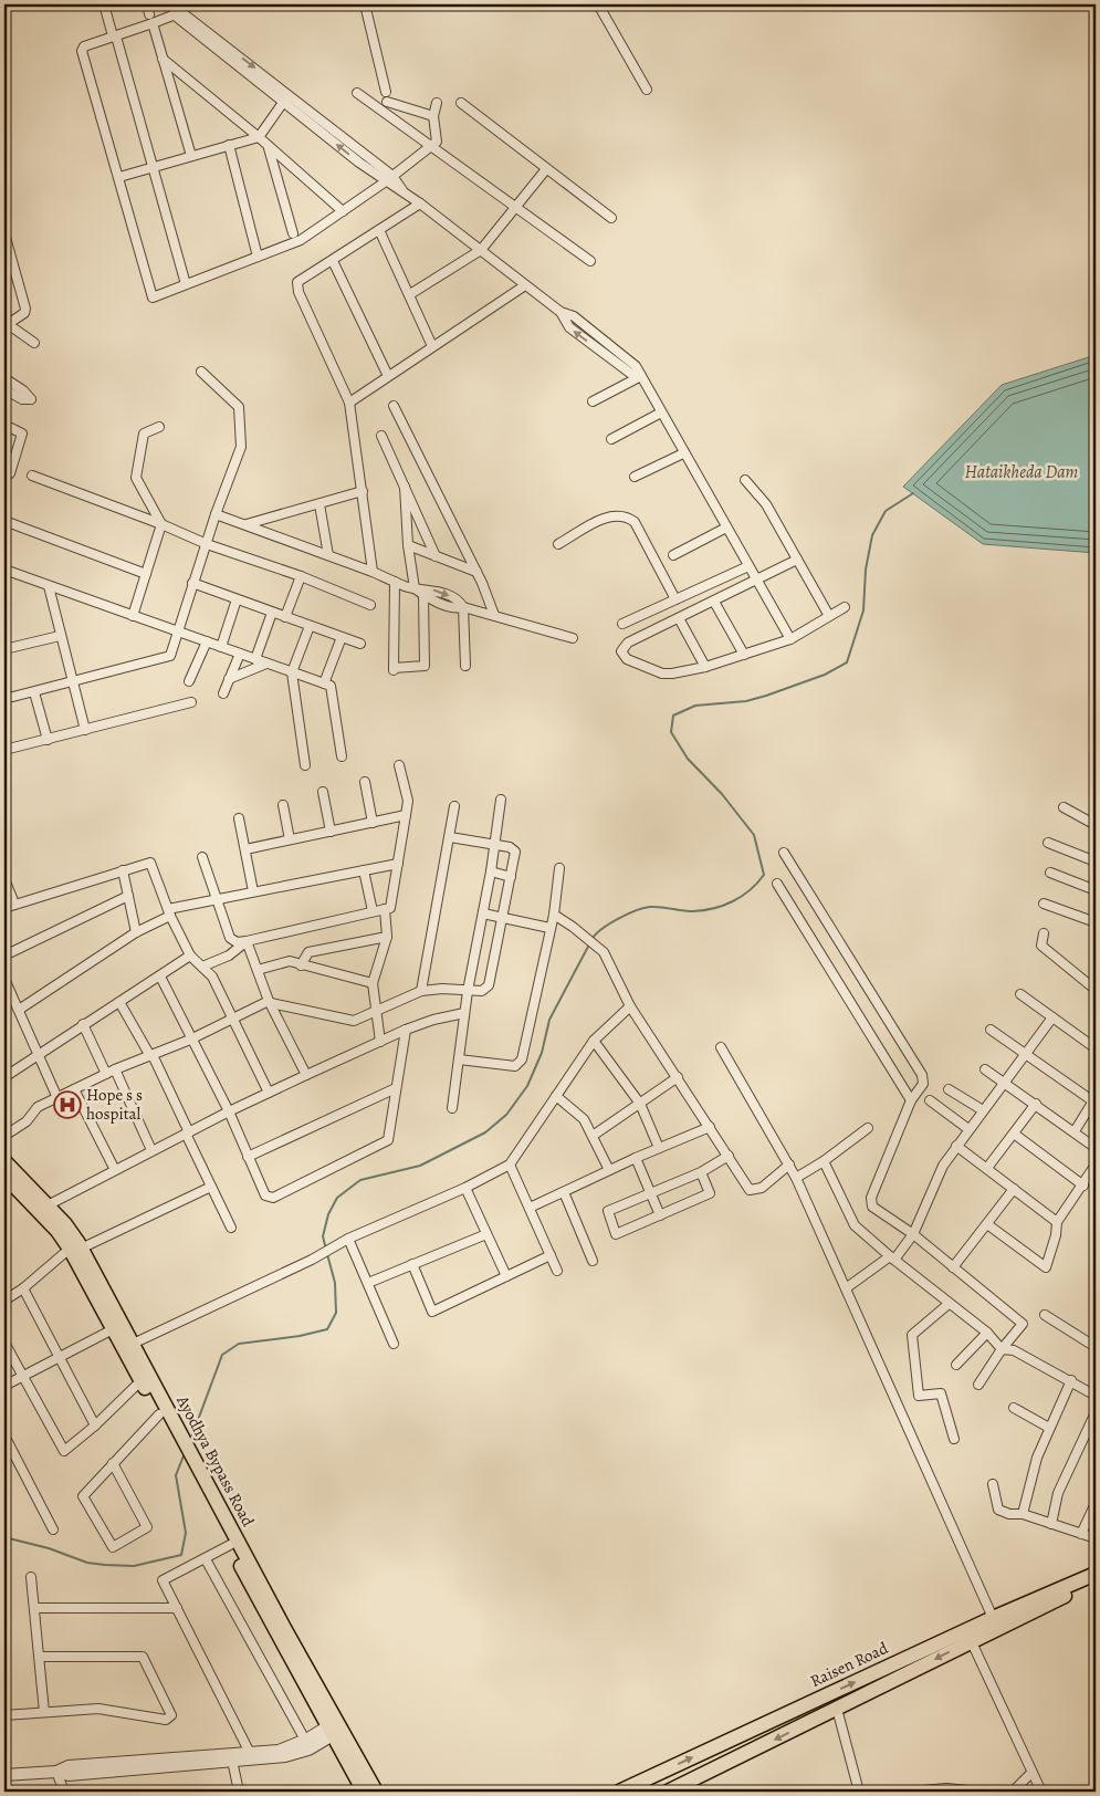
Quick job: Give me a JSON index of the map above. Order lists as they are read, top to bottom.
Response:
{
  "streets": {
    "main road": ["Ayodhya Bypass Road", "Raisen Road"]
  },
  "water": ["Hataikheda Dam"],
  "places": {
    "hospital": ["Hope s s hospital"]
  }
}
